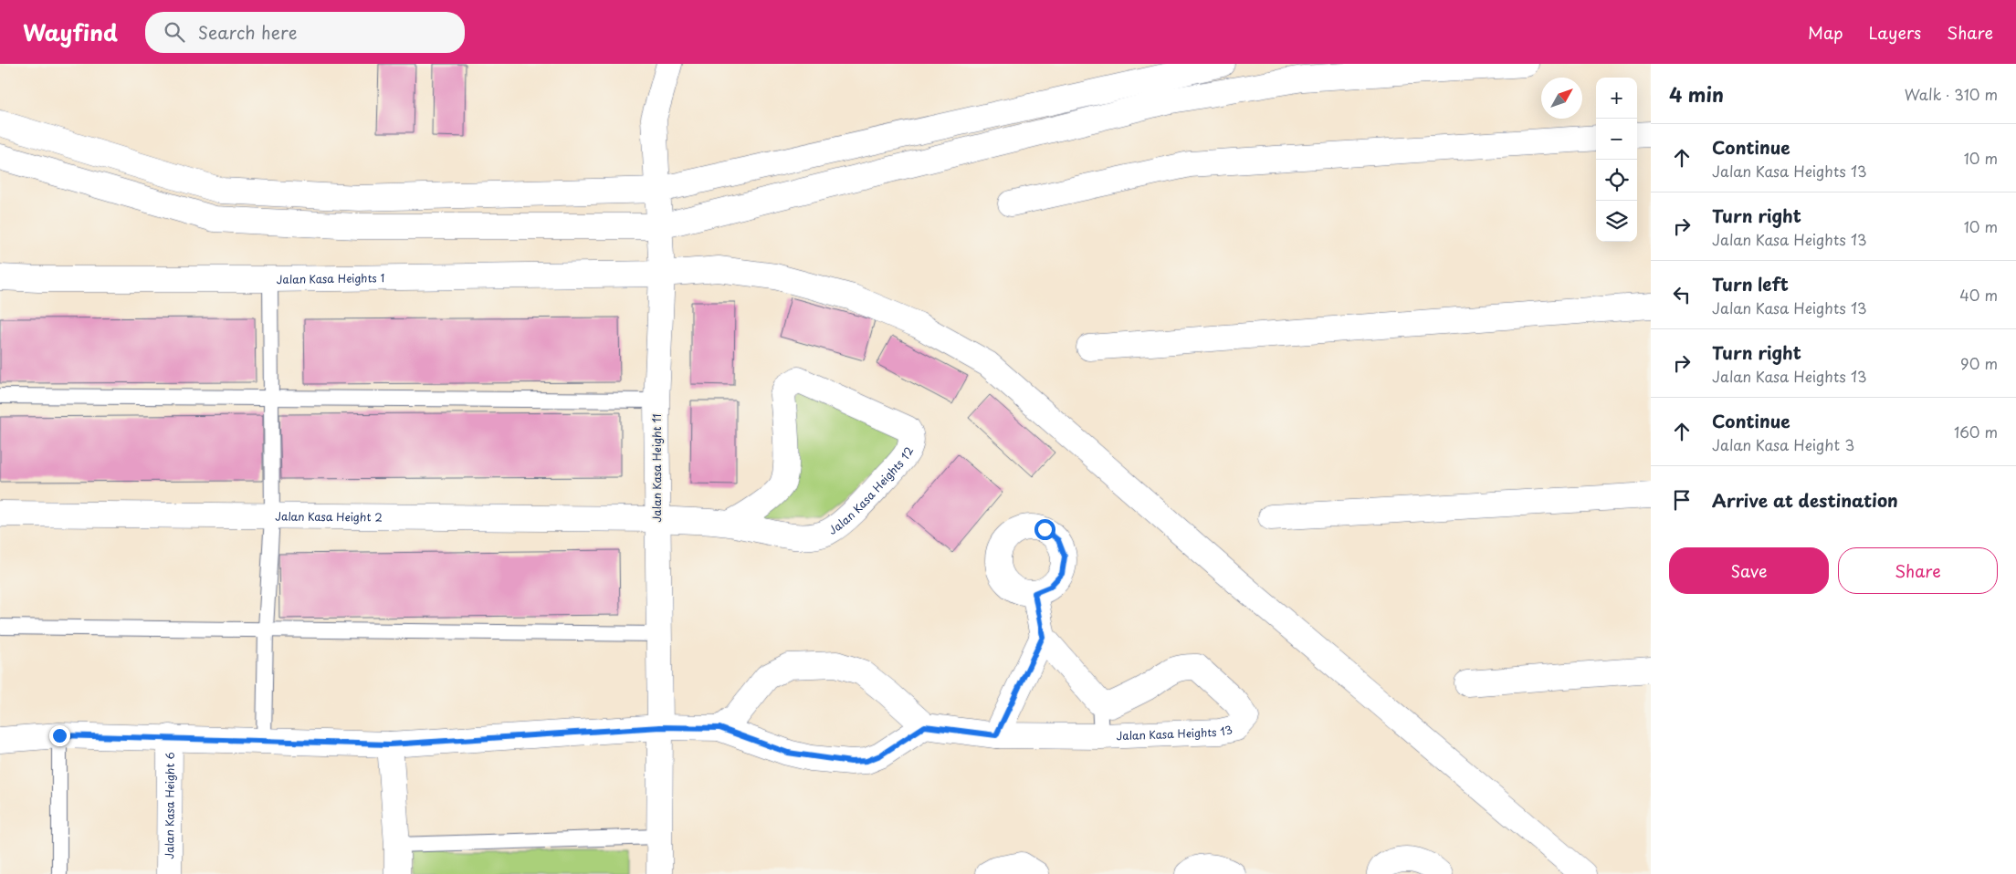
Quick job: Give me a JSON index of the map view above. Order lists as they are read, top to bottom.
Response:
{
  "streets": {
    "street": [
      "Jalan Kasa Heights 1",
      "Jalan Kasa Height 11",
      "Jalan Kasa Heights 12",
      "Jalan Kasa Height 2",
      "Jalan Kasa Heights 13",
      "Jalan Kasa Height 6"
    ]
  },
  "crossings": [
    ["Jalan Kasa Heights 1", "Jalan Kasa Height 11"],
    ["Jalan Kasa Height 11", "Jalan Kasa Heights 12"],
    ["Jalan Kasa Height 11", "Jalan Kasa Height 2"],
    ["Jalan Kasa Heights 12", "Jalan Kasa Height 2"]
  ],
  "north": "top right",
  "page": {
    "header": "Wayfind",
    "search": "Search here",
    "nav": ["Map", "Layers", "Share"],
    "heading": ["4 min", "Walk · 310 m"],
    "map_buttons": ["+", "−"],
    "list": [
      ["Continue", "Jalan Kasa Heights 13", "10 m"],
      ["Turn right", "Jalan Kasa Heights 13", "10 m"],
      ["Turn left", "Jalan Kasa Heights 13", "40 m"],
      ["Turn right", "Jalan Kasa Heights 13", "90 m"],
      ["Continue", "Jalan Kasa Height 3", "160 m"],
      "Arrive at destination"
    ],
    "buttons": ["Save", "Share"]
  }
}
